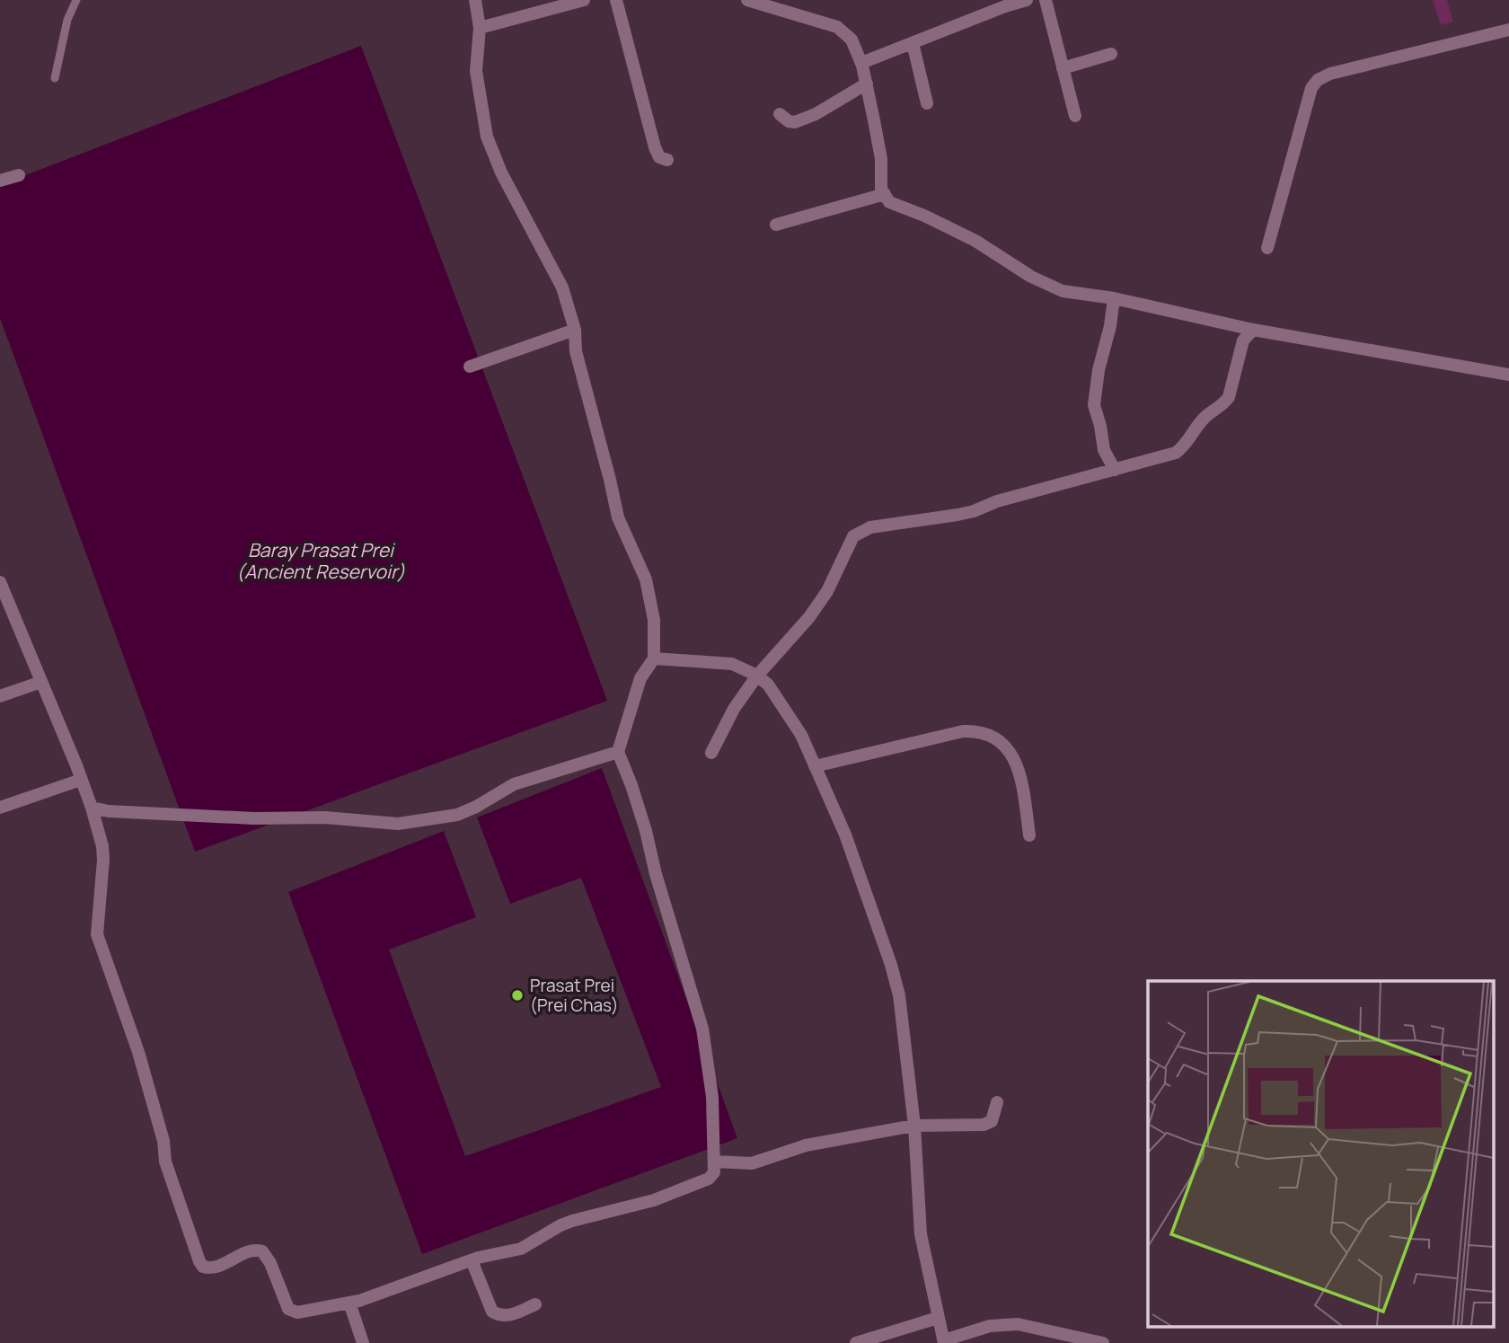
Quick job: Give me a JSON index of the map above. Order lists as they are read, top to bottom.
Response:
{
  "water": ["Baray Prasat Prei (Ancient Reservoir)"],
  "places": ["Prasat Prei (Prei Chas)"]
}
